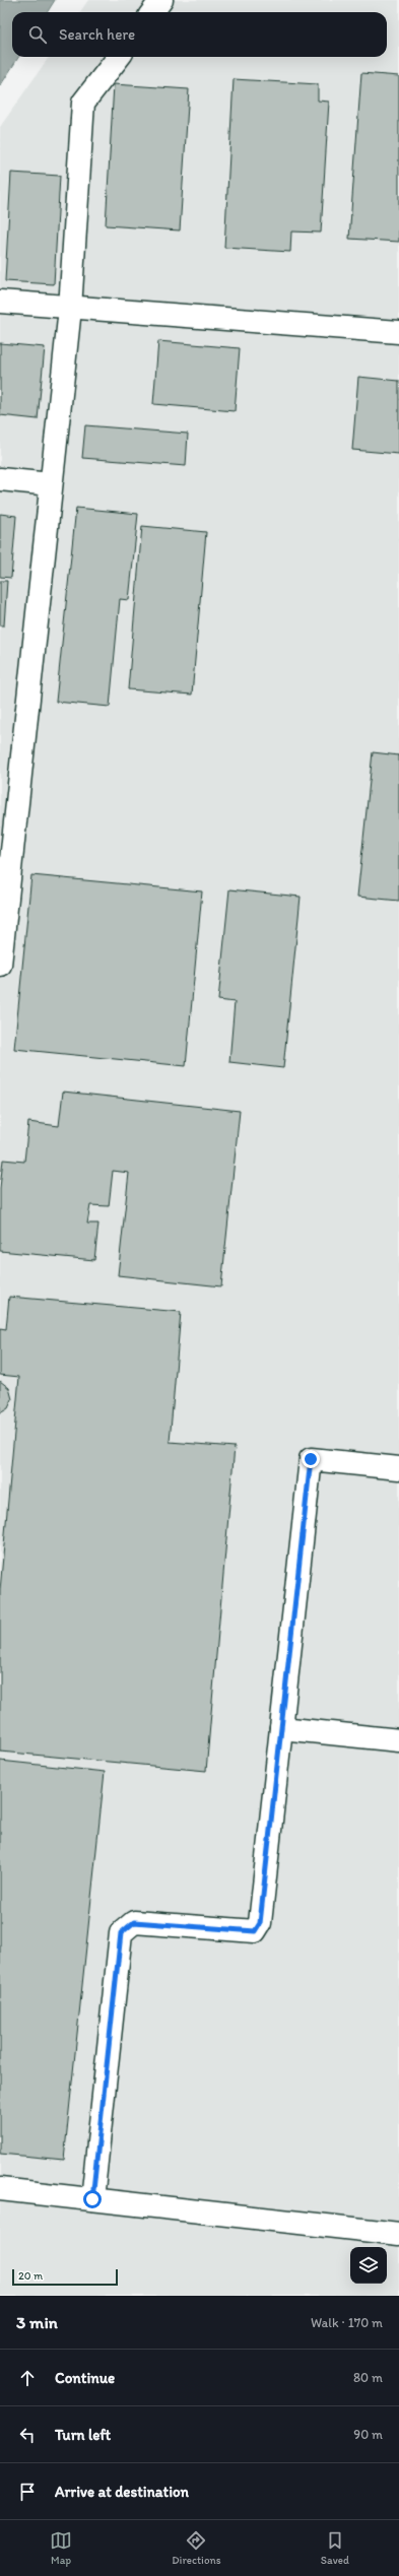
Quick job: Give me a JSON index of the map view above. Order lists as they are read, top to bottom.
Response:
{
  "scale_bar": "20 m",
  "page": {
    "search": "Search here",
    "scale": "20 m",
    "heading": ["3 min", "Walk · 170 m"],
    "list": [
      ["Continue", "80 m"],
      ["Turn left", "90 m"],
      "Arrive at destination"
    ],
    "nav": ["Map", "Directions", "Saved"]
  }
}
